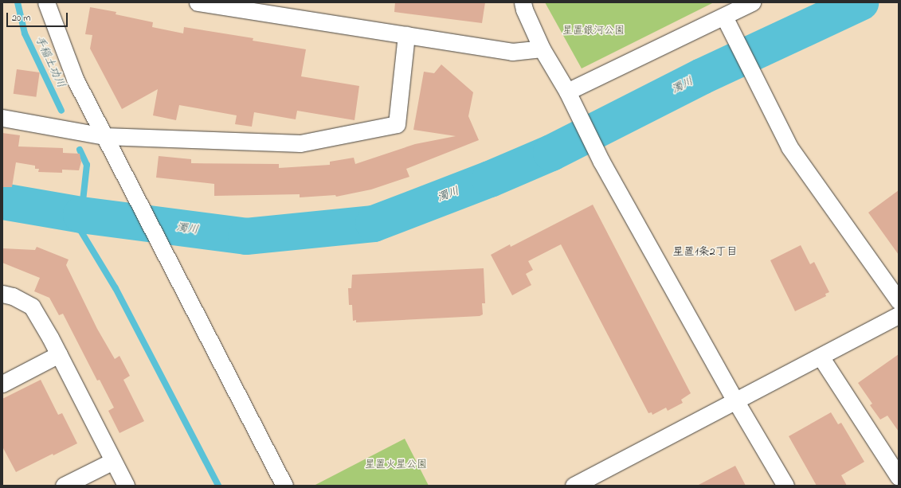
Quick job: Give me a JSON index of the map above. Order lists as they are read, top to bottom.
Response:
{
  "districts": ["星置1条2丁目"],
  "water": ["手稲土功川", "濁川"],
  "parks": ["星置銀河公園", "星置火星公園"],
  "scale_bar": "20 m"
}
